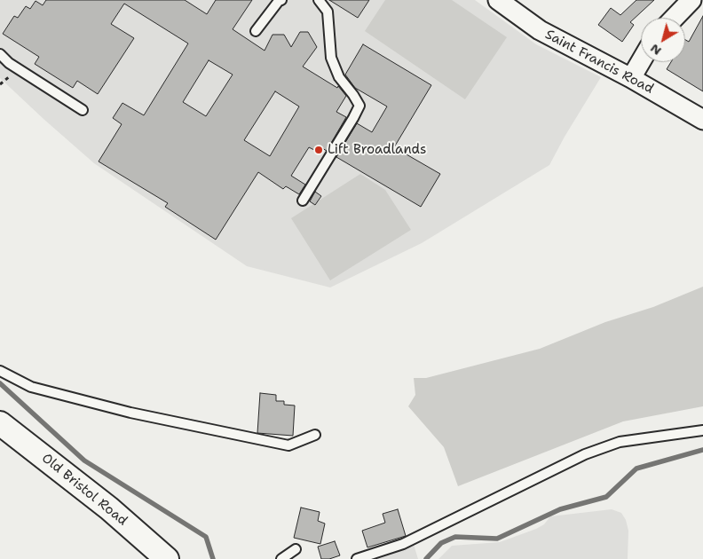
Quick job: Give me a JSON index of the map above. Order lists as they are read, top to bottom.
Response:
{
  "streets": {
    "street": ["Saint Francis Road", "Old Bristol Road"]
  },
  "places": ["Lift Broadlands"],
  "north": "bottom left"
}
